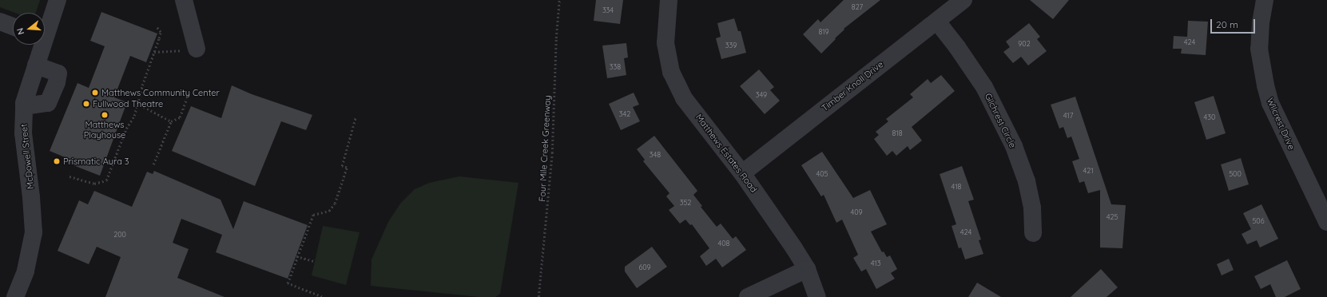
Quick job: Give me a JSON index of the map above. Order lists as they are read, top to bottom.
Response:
{
  "streets": {
    "street": [
      "Timber Knoll Drive",
      "Gilchrest Circle",
      "Wilcrest Drive",
      "Matthews Estates Road",
      "McDowell Street"
    ],
    "path": ["Four Mile Creek Greenway"]
  },
  "crossings": [
    ["Timber Knoll Drive", "Gilchrest Circle"],
    ["Timber Knoll Drive", "Matthews Estates Road"]
  ],
  "places": [
    "Matthews Community Center",
    "Fullwood Theatre",
    "Matthews Playhouse",
    "Prismatic Aura 3"
  ],
  "house_numbers": [
    "827",
    "334",
    "819",
    "424",
    "902",
    "339",
    "338",
    "349",
    "342",
    "417",
    "430",
    "818",
    "348",
    "421",
    "405",
    "500",
    "418",
    "352",
    "409",
    "425",
    "506",
    "424",
    "200",
    "408",
    "413",
    "609"
  ],
  "scale_bar": "20 m",
  "north": "left"
}
